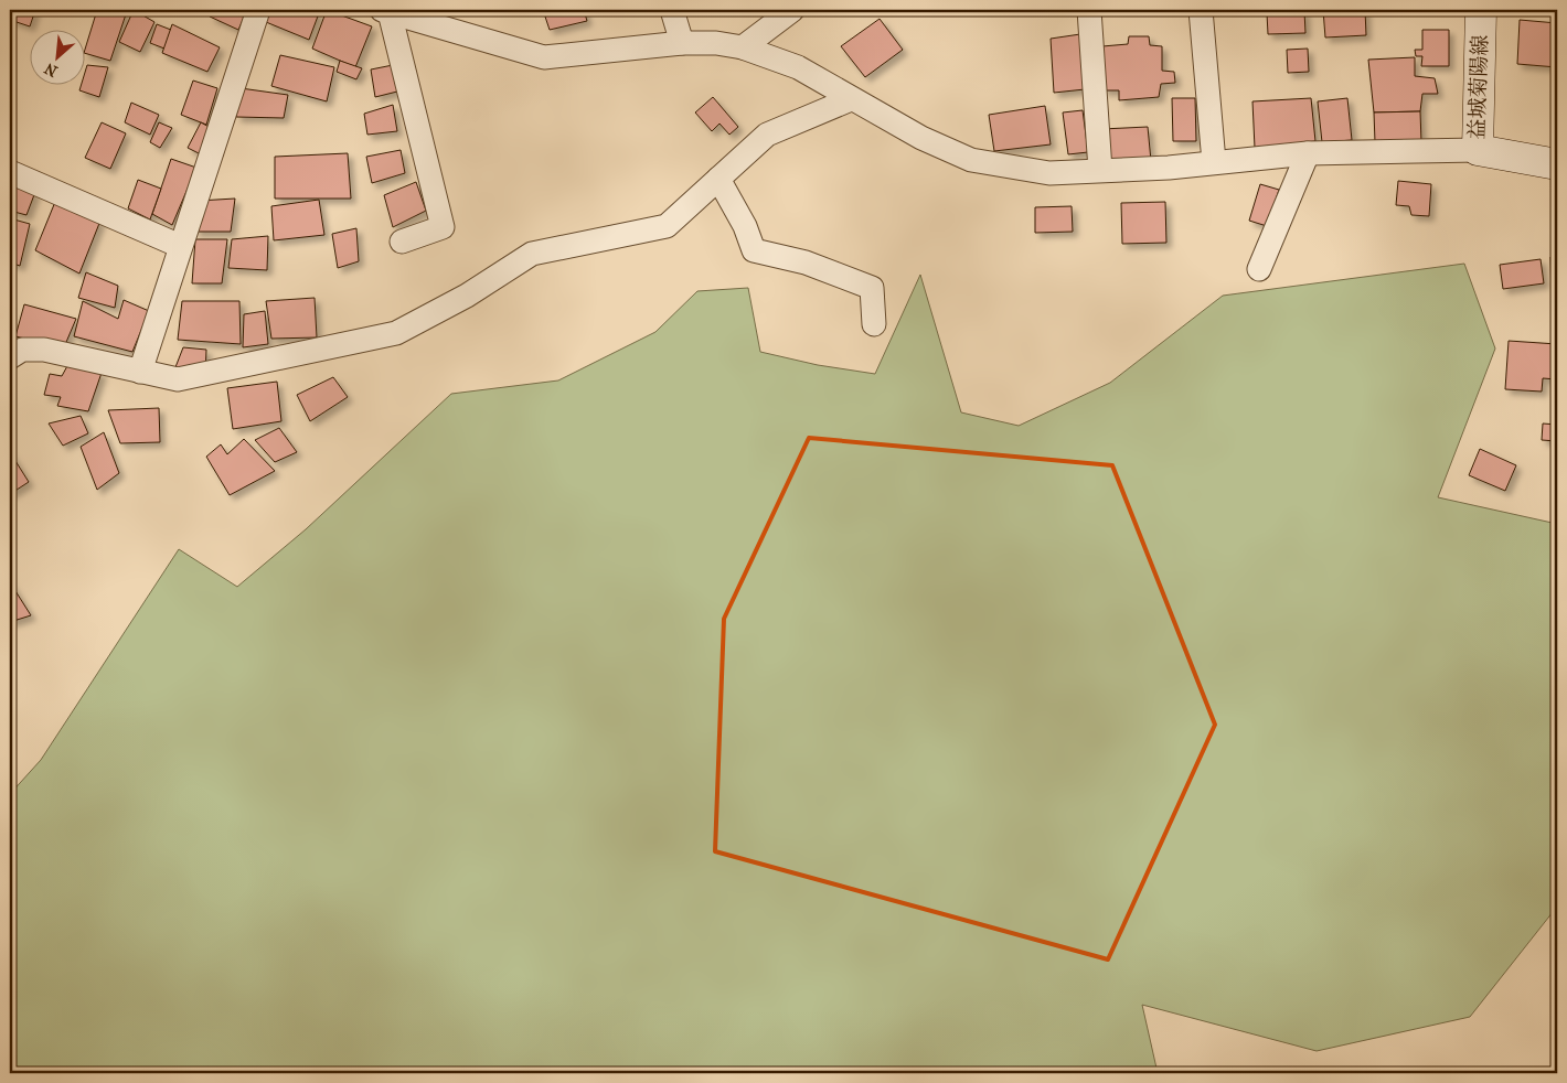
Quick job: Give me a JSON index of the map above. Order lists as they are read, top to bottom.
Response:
{
  "streets": {
    "main road": ["益城菊陽線"]
  },
  "north": "bottom left"
}
